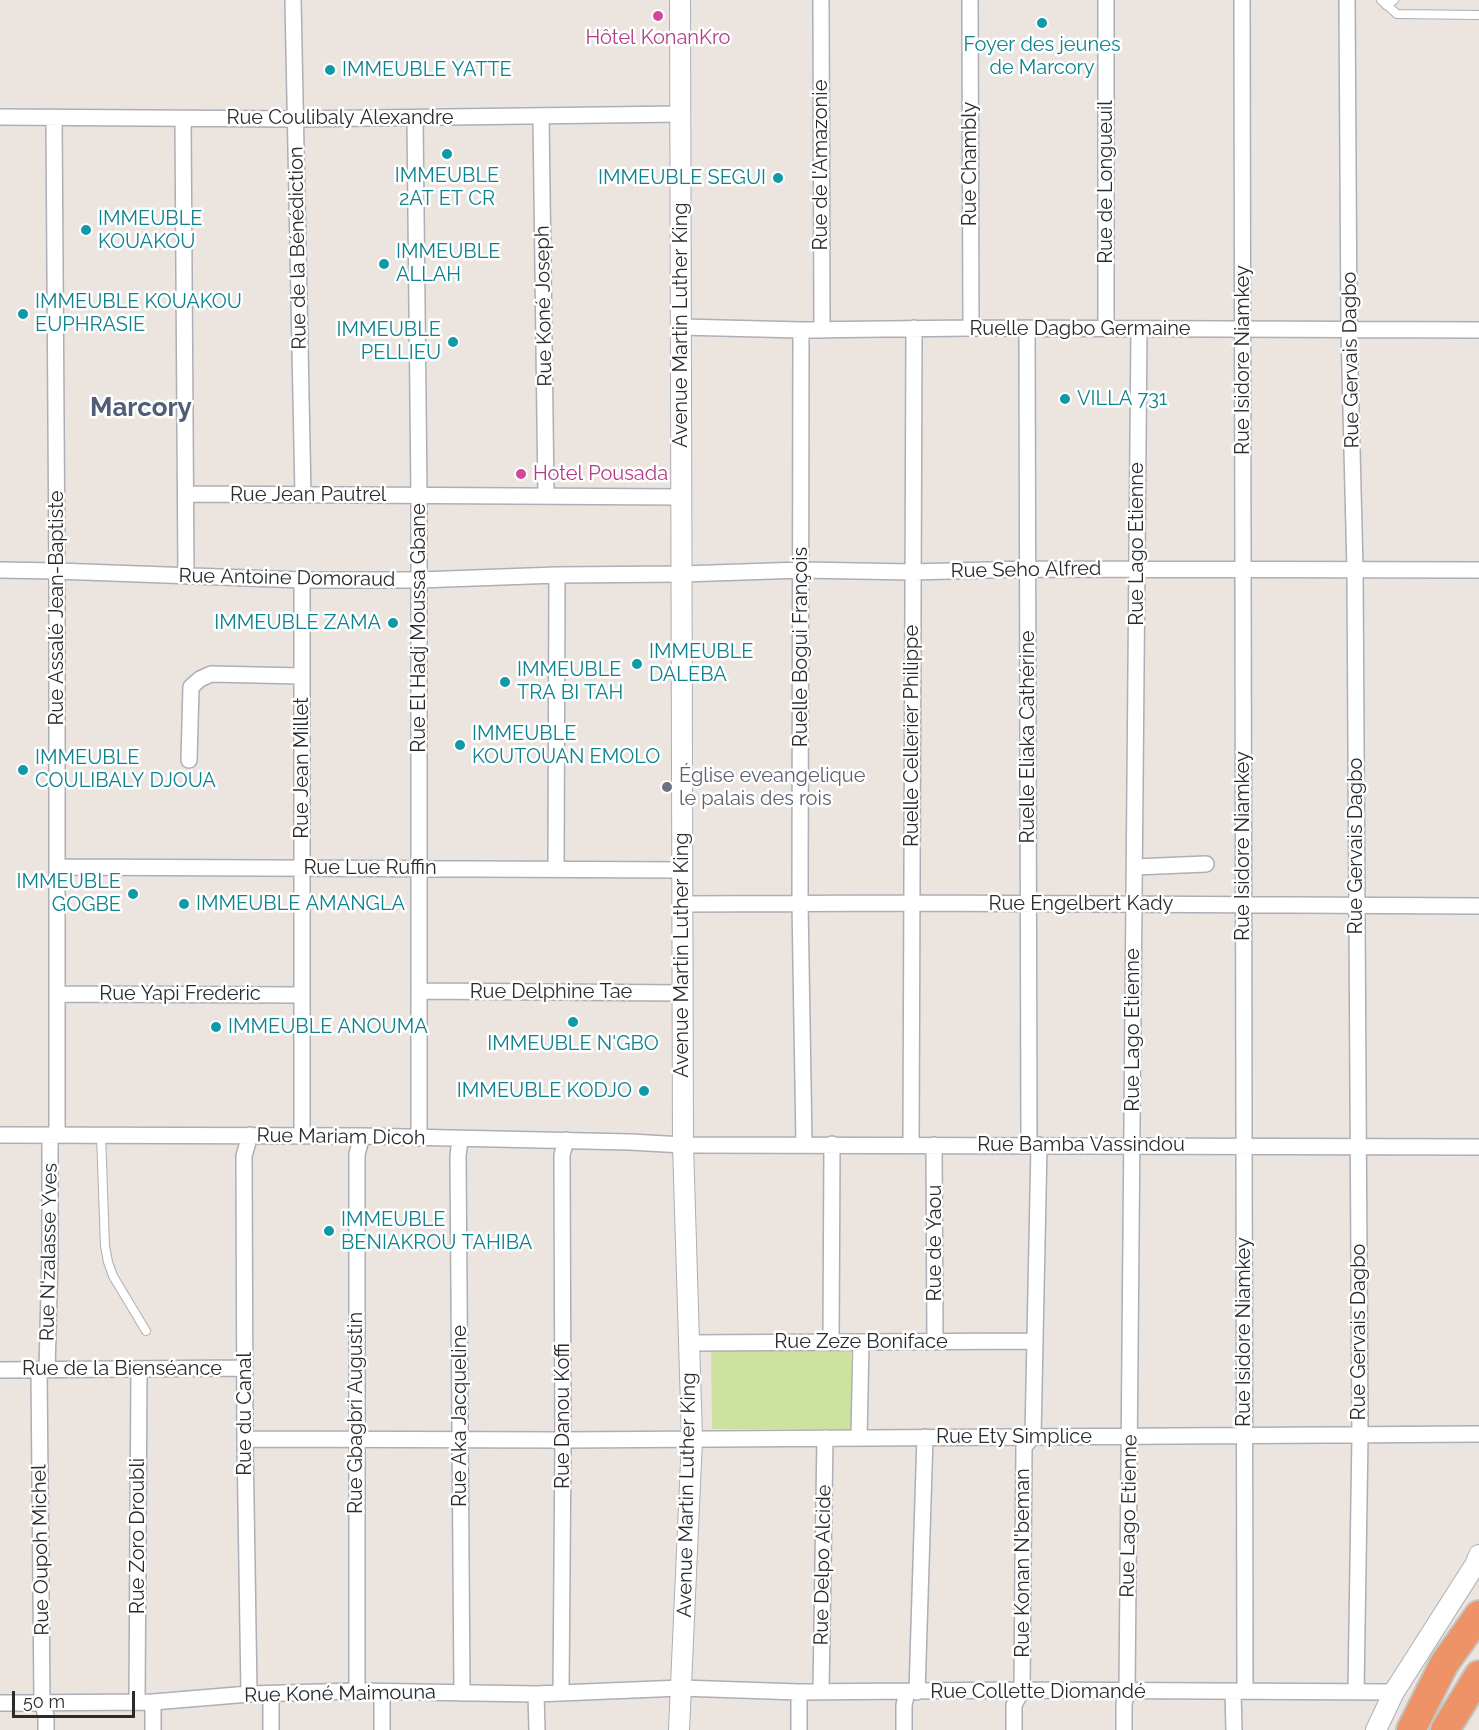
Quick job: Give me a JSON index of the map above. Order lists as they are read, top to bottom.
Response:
{
  "streets": {
    "street": [
      "Rue Coulibaly Alexandre",
      "Rue Chambly",
      "Rue de l'Amazonie",
      "Rue de Longueuil",
      "Rue de la Bénédiction",
      "Rue Koné Joseph",
      "Avenue Martin Luther King",
      "Ruelle Dagbo Germaine",
      "Rue Isidore Niamkey",
      "Rue Gervais Dagbo",
      "Rue Jean Pautrel",
      "Rue Lago Etienne",
      "Rue Seho Alfred",
      "Rue Antoine Domoraud",
      "Rue Assalé Jean-Baptiste",
      "Rue El Hadj Moussa Gbane",
      "Ruelle Bogui François",
      "Ruelle Cellerier Philippe",
      "Ruelle Eliaka Cathérine",
      "Rue Jean Millet",
      "Rue Lue Ruffin",
      "Rue Engelbert Kady",
      "Rue Delphine Tae",
      "Rue Yapi Frederic",
      "Rue Mariam Dicoh",
      "Rue Bamba Vassindou",
      "Rue de Yaou",
      "Rue N'zalasse Yves",
      "Rue Zeze Boniface",
      "Rue de la Bienséance",
      "Rue Gbagbri Augustin",
      "Rue du Canal",
      "Rue Aka Jacqueline",
      "Rue Danou Koffi",
      "Rue Ety Simplice",
      "Rue Zoro Droubli",
      "Rue Oupoh Michel",
      "Rue Konan N'beman",
      "Rue Delpo Alcide",
      "Rue Collette Diomandé",
      "Rue Koné Maimouna"
    ]
  },
  "crossings": [
    ["Rue Coulibaly Alexandre", "Rue de la Bénédiction"],
    ["Rue Coulibaly Alexandre", "Rue Koné Joseph"],
    ["Rue Coulibaly Alexandre", "Avenue Martin Luther King"],
    ["Rue Coulibaly Alexandre", "Rue Assalé Jean-Baptiste"],
    ["Rue Coulibaly Alexandre", "Rue El Hadj Moussa Gbane"],
    ["Rue Chambly", "Ruelle Dagbo Germaine"],
    ["Rue de l'Amazonie", "Ruelle Dagbo Germaine"],
    ["Rue de Longueuil", "Ruelle Dagbo Germaine"],
    ["Rue de la Bénédiction", "Rue Jean Pautrel"],
    ["Rue Koné Joseph", "Rue Jean Pautrel"],
    ["Avenue Martin Luther King", "Ruelle Dagbo Germaine"],
    ["Avenue Martin Luther King", "Rue Jean Pautrel"],
    ["Avenue Martin Luther King", "Rue Seho Alfred"],
    ["Avenue Martin Luther King", "Rue Antoine Domoraud"],
    ["Avenue Martin Luther King", "Rue Lue Ruffin"],
    ["Avenue Martin Luther King", "Rue Engelbert Kady"],
    ["Avenue Martin Luther King", "Rue Delphine Tae"],
    ["Avenue Martin Luther King", "Rue Mariam Dicoh"],
    ["Avenue Martin Luther King", "Rue Bamba Vassindou"],
    ["Avenue Martin Luther King", "Rue Zeze Boniface"],
    ["Avenue Martin Luther King", "Rue Ety Simplice"],
    ["Avenue Martin Luther King", "Rue Collette Diomandé"],
    ["Avenue Martin Luther King", "Rue Koné Maimouna"],
    ["Ruelle Dagbo Germaine", "Rue Isidore Niamkey"],
    ["Ruelle Dagbo Germaine", "Rue Gervais Dagbo"],
    ["Ruelle Dagbo Germaine", "Rue Lago Etienne"],
    ["Ruelle Dagbo Germaine", "Ruelle Bogui François"],
    ["Ruelle Dagbo Germaine", "Ruelle Cellerier Philippe"],
    ["Ruelle Dagbo Germaine", "Ruelle Eliaka Cathérine"],
    ["Rue Isidore Niamkey", "Rue Seho Alfred"],
    ["Rue Isidore Niamkey", "Rue Engelbert Kady"],
    ["Rue Isidore Niamkey", "Rue Bamba Vassindou"],
    ["Rue Isidore Niamkey", "Rue Ety Simplice"],
    ["Rue Isidore Niamkey", "Rue Collette Diomandé"],
    ["Rue Gervais Dagbo", "Rue Seho Alfred"],
    ["Rue Gervais Dagbo", "Rue Engelbert Kady"],
    ["Rue Gervais Dagbo", "Rue Bamba Vassindou"],
    ["Rue Gervais Dagbo", "Rue Ety Simplice"],
    ["Rue Gervais Dagbo", "Rue Collette Diomandé"],
    ["Rue Jean Pautrel", "Rue El Hadj Moussa Gbane"],
    ["Rue Lago Etienne", "Rue Seho Alfred"],
    ["Rue Lago Etienne", "Rue Engelbert Kady"],
    ["Rue Lago Etienne", "Rue Bamba Vassindou"],
    ["Rue Lago Etienne", "Rue Ety Simplice"],
    ["Rue Lago Etienne", "Rue Collette Diomandé"],
    ["Rue Seho Alfred", "Rue Antoine Domoraud"],
    ["Rue Seho Alfred", "Ruelle Bogui François"],
    ["Rue Seho Alfred", "Ruelle Cellerier Philippe"],
    ["Rue Seho Alfred", "Ruelle Eliaka Cathérine"],
    ["Rue Antoine Domoraud", "Rue Assalé Jean-Baptiste"],
    ["Rue Antoine Domoraud", "Rue El Hadj Moussa Gbane"],
    ["Rue Antoine Domoraud", "Rue Jean Millet"],
    ["Rue Assalé Jean-Baptiste", "Rue Lue Ruffin"],
    ["Rue Assalé Jean-Baptiste", "Rue Yapi Frederic"],
    ["Rue Assalé Jean-Baptiste", "Rue Mariam Dicoh"],
    ["Rue Assalé Jean-Baptiste", "Rue N'zalasse Yves"],
    ["Rue El Hadj Moussa Gbane", "Rue Lue Ruffin"],
    ["Rue El Hadj Moussa Gbane", "Rue Delphine Tae"],
    ["Rue El Hadj Moussa Gbane", "Rue Mariam Dicoh"],
    ["Ruelle Bogui François", "Rue Engelbert Kady"],
    ["Ruelle Bogui François", "Rue Bamba Vassindou"],
    ["Ruelle Cellerier Philippe", "Rue Engelbert Kady"],
    ["Ruelle Cellerier Philippe", "Rue Bamba Vassindou"],
    ["Ruelle Eliaka Cathérine", "Rue Engelbert Kady"],
    ["Ruelle Eliaka Cathérine", "Rue Bamba Vassindou"],
    ["Ruelle Eliaka Cathérine", "Rue Konan N'beman"],
    ["Rue Jean Millet", "Rue Lue Ruffin"],
    ["Rue Jean Millet", "Rue Yapi Frederic"],
    ["Rue Jean Millet", "Rue Mariam Dicoh"],
    ["Rue Mariam Dicoh", "Rue Bamba Vassindou"],
    ["Rue Mariam Dicoh", "Rue N'zalasse Yves"],
    ["Rue Mariam Dicoh", "Rue Gbagbri Augustin"],
    ["Rue Mariam Dicoh", "Rue du Canal"],
    ["Rue Mariam Dicoh", "Rue Aka Jacqueline"],
    ["Rue Mariam Dicoh", "Rue Danou Koffi"],
    ["Rue Bamba Vassindou", "Rue de Yaou"],
    ["Rue Bamba Vassindou", "Rue Konan N'beman"],
    ["Rue de Yaou", "Rue Zeze Boniface"],
    ["Rue N'zalasse Yves", "Rue de la Bienséance"],
    ["Rue N'zalasse Yves", "Rue Oupoh Michel"],
    ["Rue Zeze Boniface", "Rue Konan N'beman"],
    ["Rue de la Bienséance", "Rue du Canal"],
    ["Rue de la Bienséance", "Rue Zoro Droubli"],
    ["Rue de la Bienséance", "Rue Oupoh Michel"],
    ["Rue Gbagbri Augustin", "Rue Ety Simplice"],
    ["Rue Gbagbri Augustin", "Rue Koné Maimouna"],
    ["Rue du Canal", "Rue Ety Simplice"],
    ["Rue du Canal", "Rue Koné Maimouna"],
    ["Rue Aka Jacqueline", "Rue Ety Simplice"],
    ["Rue Aka Jacqueline", "Rue Koné Maimouna"],
    ["Rue Danou Koffi", "Rue Ety Simplice"],
    ["Rue Danou Koffi", "Rue Koné Maimouna"],
    ["Rue Ety Simplice", "Rue Konan N'beman"],
    ["Rue Ety Simplice", "Rue Delpo Alcide"],
    ["Rue Zoro Droubli", "Rue Koné Maimouna"],
    ["Rue Oupoh Michel", "Rue Koné Maimouna"],
    ["Rue Konan N'beman", "Rue Collette Diomandé"],
    ["Rue Delpo Alcide", "Rue Collette Diomandé"],
    ["Rue Collette Diomandé", "Rue Koné Maimouna"]
  ],
  "districts": ["Marcory"],
  "places": [
    "Hôtel KonanKro",
    "Foyer des jeunes de Marcory",
    "IMMEUBLE YATTE",
    "IMMEUBLE 2AT ET CR",
    "IMMEUBLE SEGUI",
    "IMMEUBLE KOUAKOU",
    "IMMEUBLE ALLAH",
    "IMMEUBLE KOUAKOU EUPHRASIE",
    "IMMEUBLE PELLIEU",
    "VILLA 731",
    "Hotel Pousada",
    "IMMEUBLE ZAMA",
    "IMMEUBLE DALEBA",
    "IMMEUBLE TRA BI TAH",
    "IMMEUBLE KOUTOUAN EMOLO",
    "IMMEUBLE COULIBALY DJOUA",
    "Église eveangelique le palais des rois",
    "IMMEUBLE GOGBE",
    "IMMEUBLE AMANGLA",
    "IMMEUBLE N'GBO",
    "IMMEUBLE ANOUMA",
    "IMMEUBLE KODJO",
    "IMMEUBLE BENIAKROU TAHIBA"
  ],
  "scale_bar": "50 m"
}
